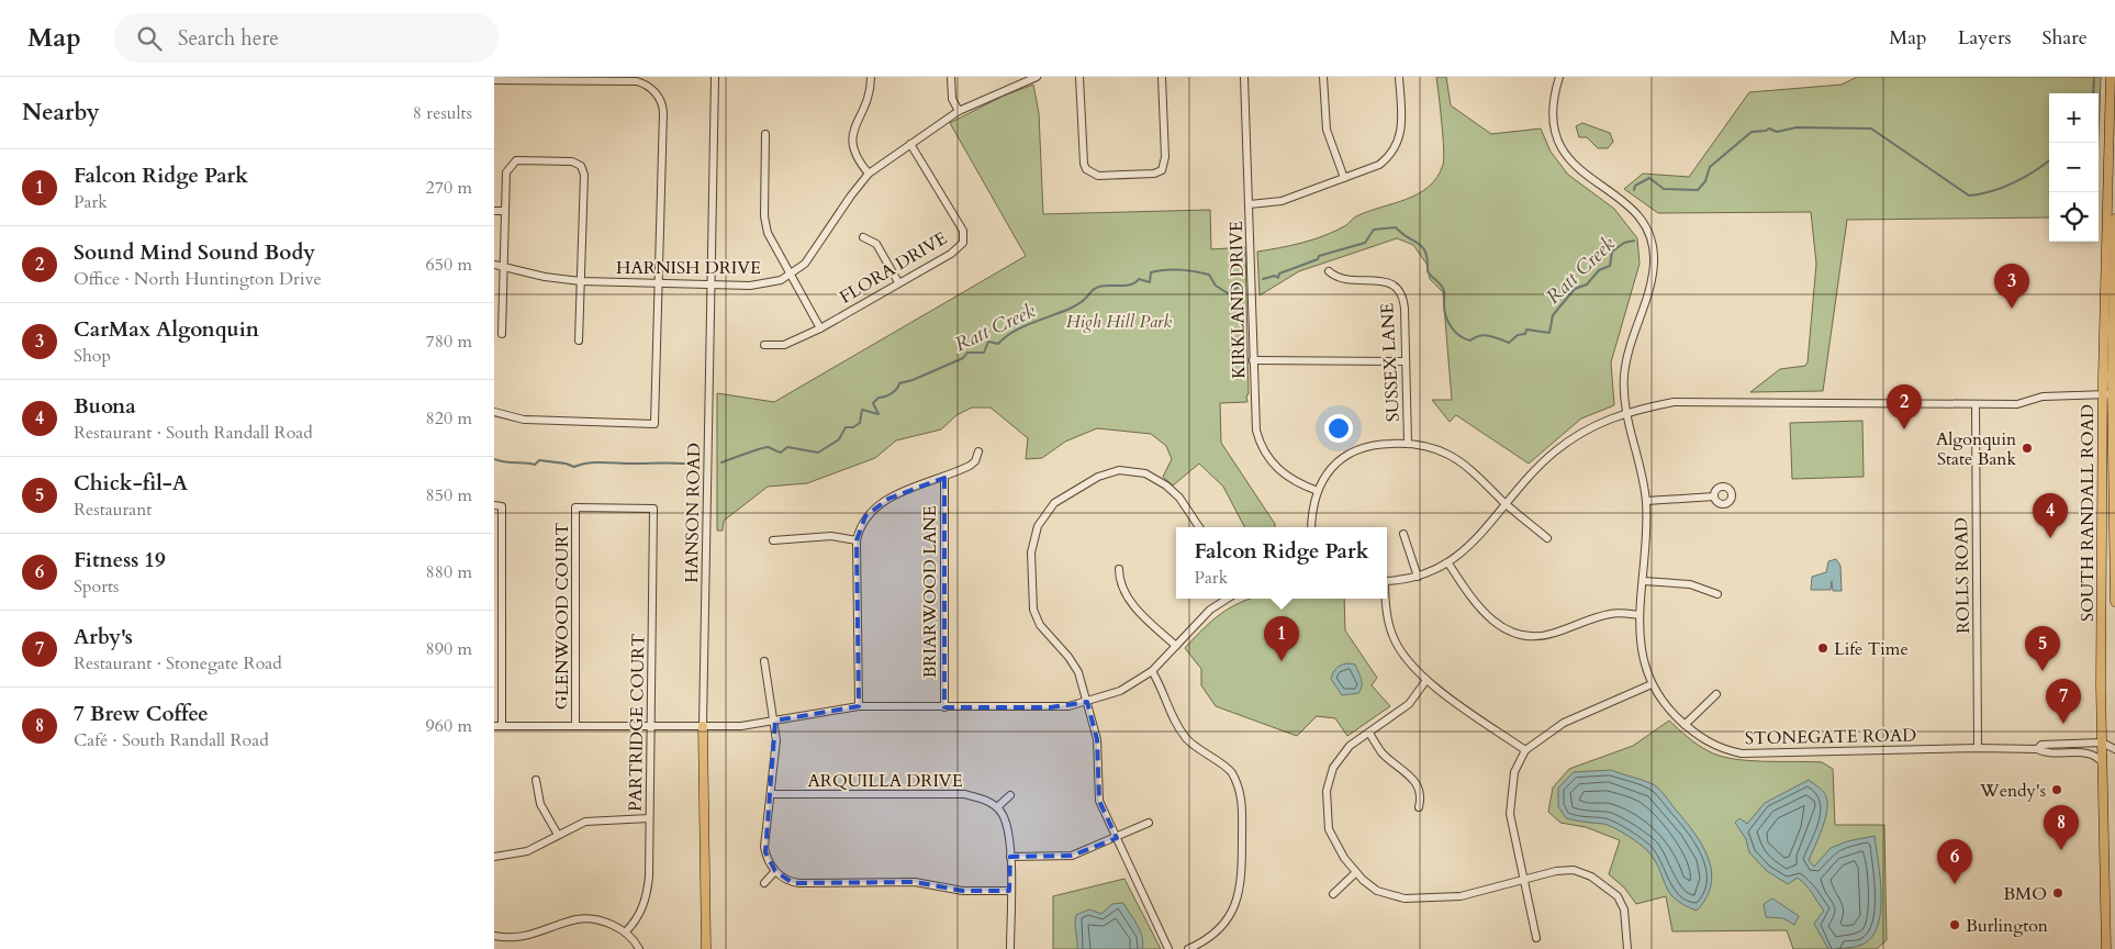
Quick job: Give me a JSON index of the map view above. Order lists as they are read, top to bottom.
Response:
{
  "streets": {
    "main road": ["HANSON ROAD", "SOUTH RANDALL ROAD"],
    "street": [
      "HARNISH DRIVE",
      "FLORA DRIVE",
      "KIRKLAND DRIVE",
      "SUSSEX LANE",
      "ROLLS ROAD",
      "BRIARWOOD LANE",
      "GLENWOOD COURT",
      "PARTRIDGE COURT",
      "STONEGATE ROAD",
      "ARQUILLA DRIVE"
    ]
  },
  "crossings": [
    ["HARNISH DRIVE", "FLORA DRIVE"],
    ["HARNISH DRIVE", "HANSON ROAD"],
    ["SOUTH RANDALL ROAD", "STONEGATE ROAD"],
    ["ROLLS ROAD", "STONEGATE ROAD"],
    ["GLENWOOD COURT", "PARTRIDGE COURT"]
  ],
  "water": ["Ratt Creek"],
  "parks": ["High Hill Park"],
  "places": [
    "Algonquin State Bank",
    "Life Time",
    "Wendy's",
    "BMO",
    "Burlington"
  ],
  "page": {
    "header": "Map",
    "search": "Search here",
    "nav": ["Map", "Layers", "Share"],
    "heading": ["Nearby", "8 results"],
    "map_buttons": ["+", "−"],
    "list": [
      {
        "mark": "1",
        "name": "Falcon Ridge Park",
        "note": "Park",
        "value": "270 m"
      },
      {
        "mark": "2",
        "name": "Sound Mind Sound Body",
        "note": "Office · North Huntington Drive",
        "value": "650 m"
      },
      {
        "mark": "3",
        "name": "CarMax Algonquin",
        "note": "Shop",
        "value": "780 m"
      },
      {
        "mark": "4",
        "name": "Buona",
        "note": "Restaurant · South Randall Road",
        "value": "820 m"
      },
      {
        "mark": "5",
        "name": "Chick-fil-A",
        "note": "Restaurant",
        "value": "850 m"
      },
      {
        "mark": "6",
        "name": "Fitness 19",
        "note": "Sports",
        "value": "880 m"
      },
      {
        "mark": "7",
        "name": "Arby's",
        "note": "Restaurant · Stonegate Road",
        "value": "890 m"
      },
      {
        "mark": "8",
        "name": "7 Brew Coffee",
        "note": "Café · South Randall Road",
        "value": "960 m"
      }
    ],
    "pins": [
      "3",
      "2",
      "4",
      "1",
      "5",
      "7",
      "8",
      "6"
    ],
    "popup": ["Falcon Ridge Park", "Park"]
  }
}
